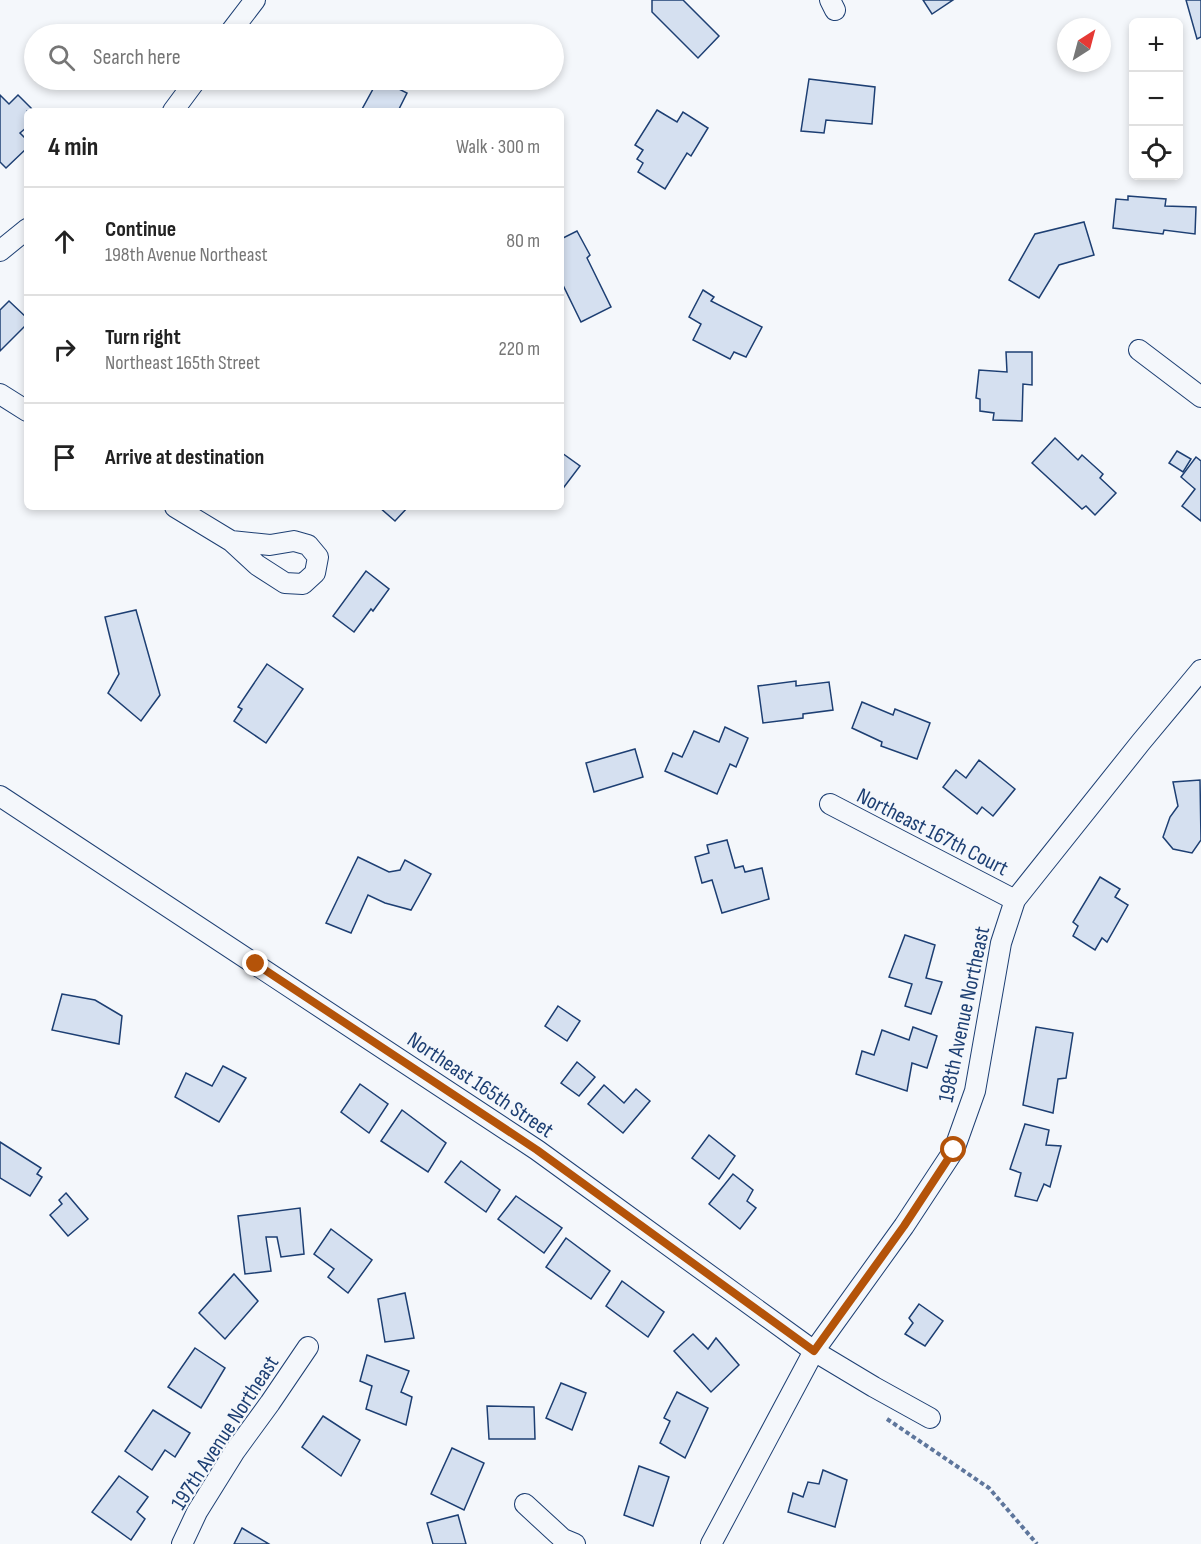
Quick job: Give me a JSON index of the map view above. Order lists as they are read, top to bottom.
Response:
{
  "streets": {
    "street": [
      "Northeast 167th Court",
      "198th Avenue Northeast",
      "Northeast 165th Street",
      "197th Avenue Northeast"
    ]
  },
  "crossings": [
    ["Northeast 167th Court", "198th Avenue Northeast"],
    ["198th Avenue Northeast", "Northeast 165th Street"]
  ],
  "north": "top right",
  "page": {
    "map_buttons": ["+", "−"],
    "search": "Search here",
    "heading": ["4 min", "Walk · 300 m"],
    "list": [
      ["Continue", "198th Avenue Northeast", "80 m"],
      ["Turn right", "Northeast 165th Street", "220 m"],
      "Arrive at destination"
    ]
  }
}
